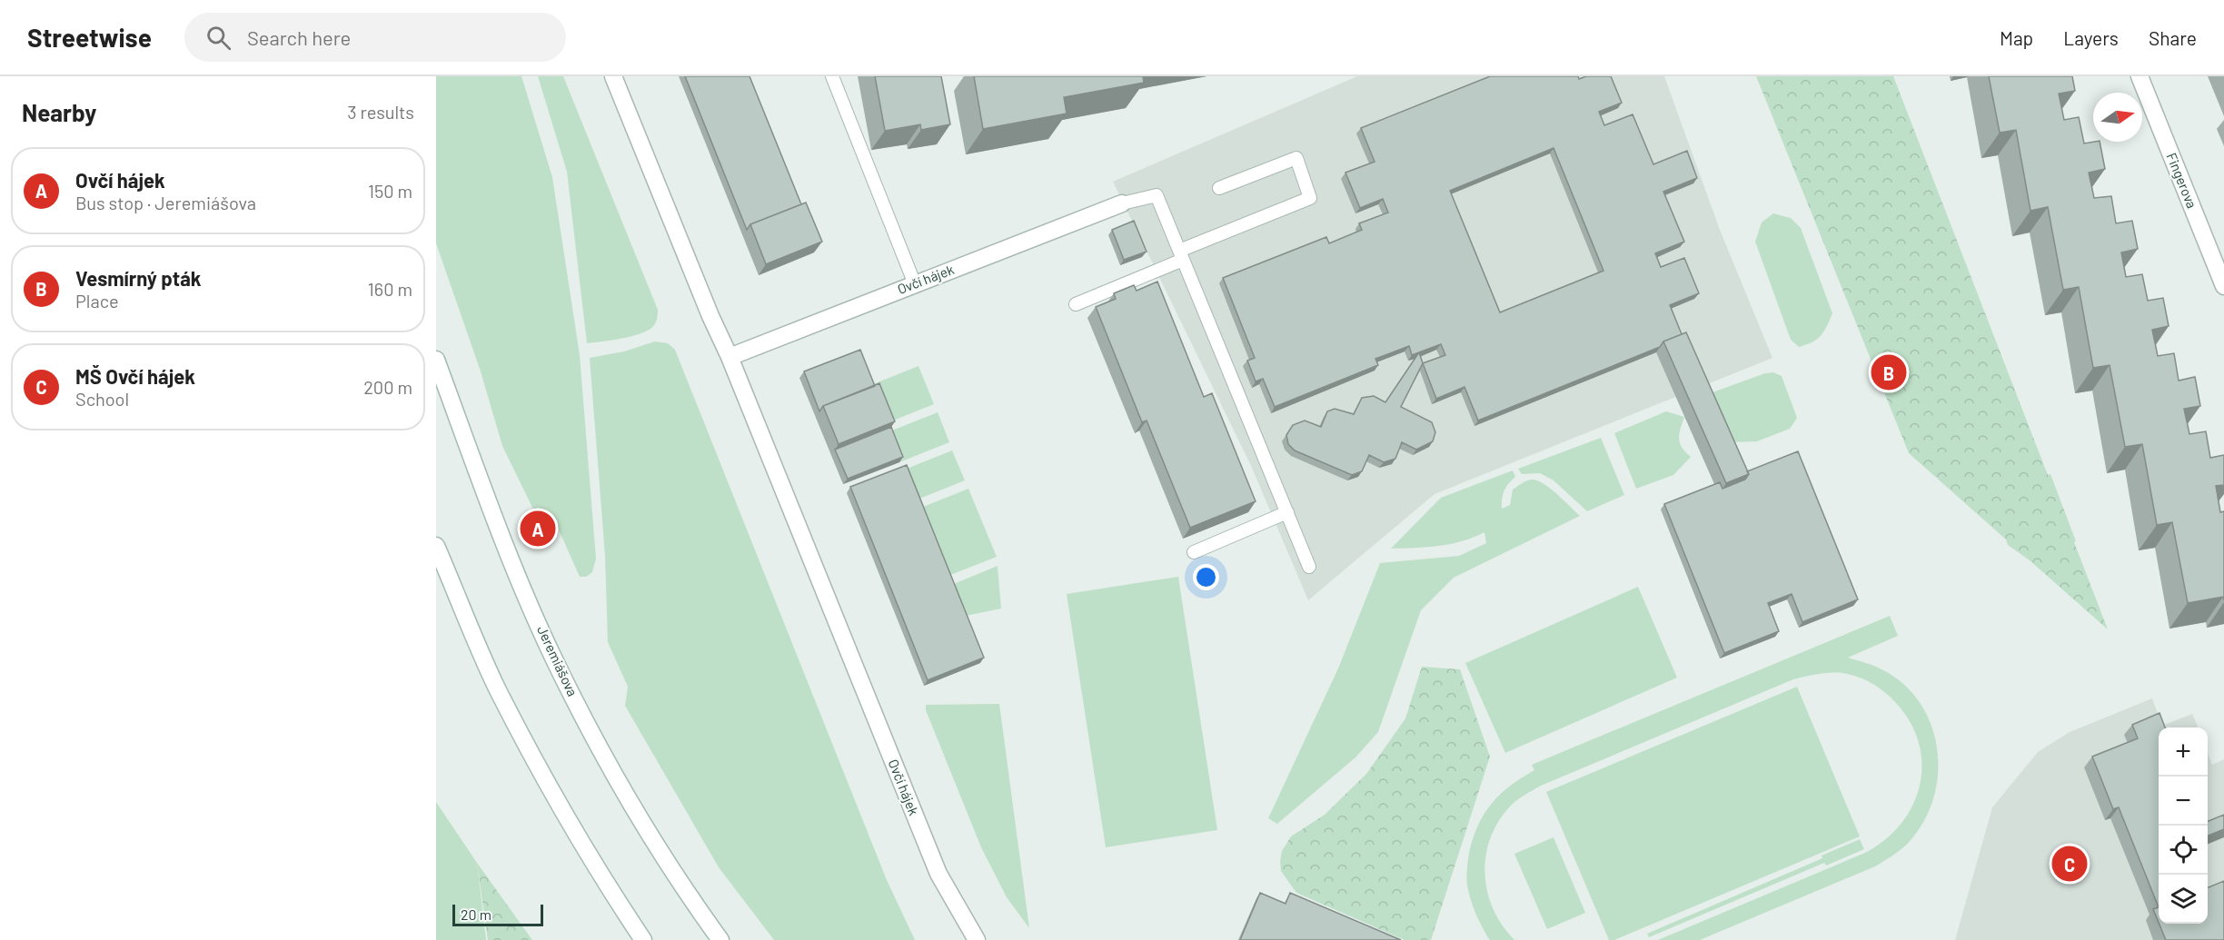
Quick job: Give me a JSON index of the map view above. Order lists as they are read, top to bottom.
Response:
{
  "streets": {
    "street": ["Fingerova", "Ovčí hájek", "Jeremiášova"]
  },
  "scale_bar": "20 m",
  "north": "right",
  "page": {
    "header": "Streetwise",
    "search": "Search here",
    "nav": ["Map", "Layers", "Share"],
    "heading": ["Nearby", "3 results"],
    "list": [
      {
        "mark": "A",
        "name": "Ovčí hájek",
        "note": "Bus stop · Jeremiášova",
        "value": "150 m"
      },
      {
        "mark": "B",
        "name": "Vesmírný pták",
        "note": "Place",
        "value": "160 m"
      },
      {
        "mark": "C",
        "name": "MŠ Ovčí hájek",
        "note": "School",
        "value": "200 m"
      }
    ],
    "pins": ["B", "A", "C"],
    "map_buttons": ["+", "−"],
    "scale": "20 m"
  }
}
